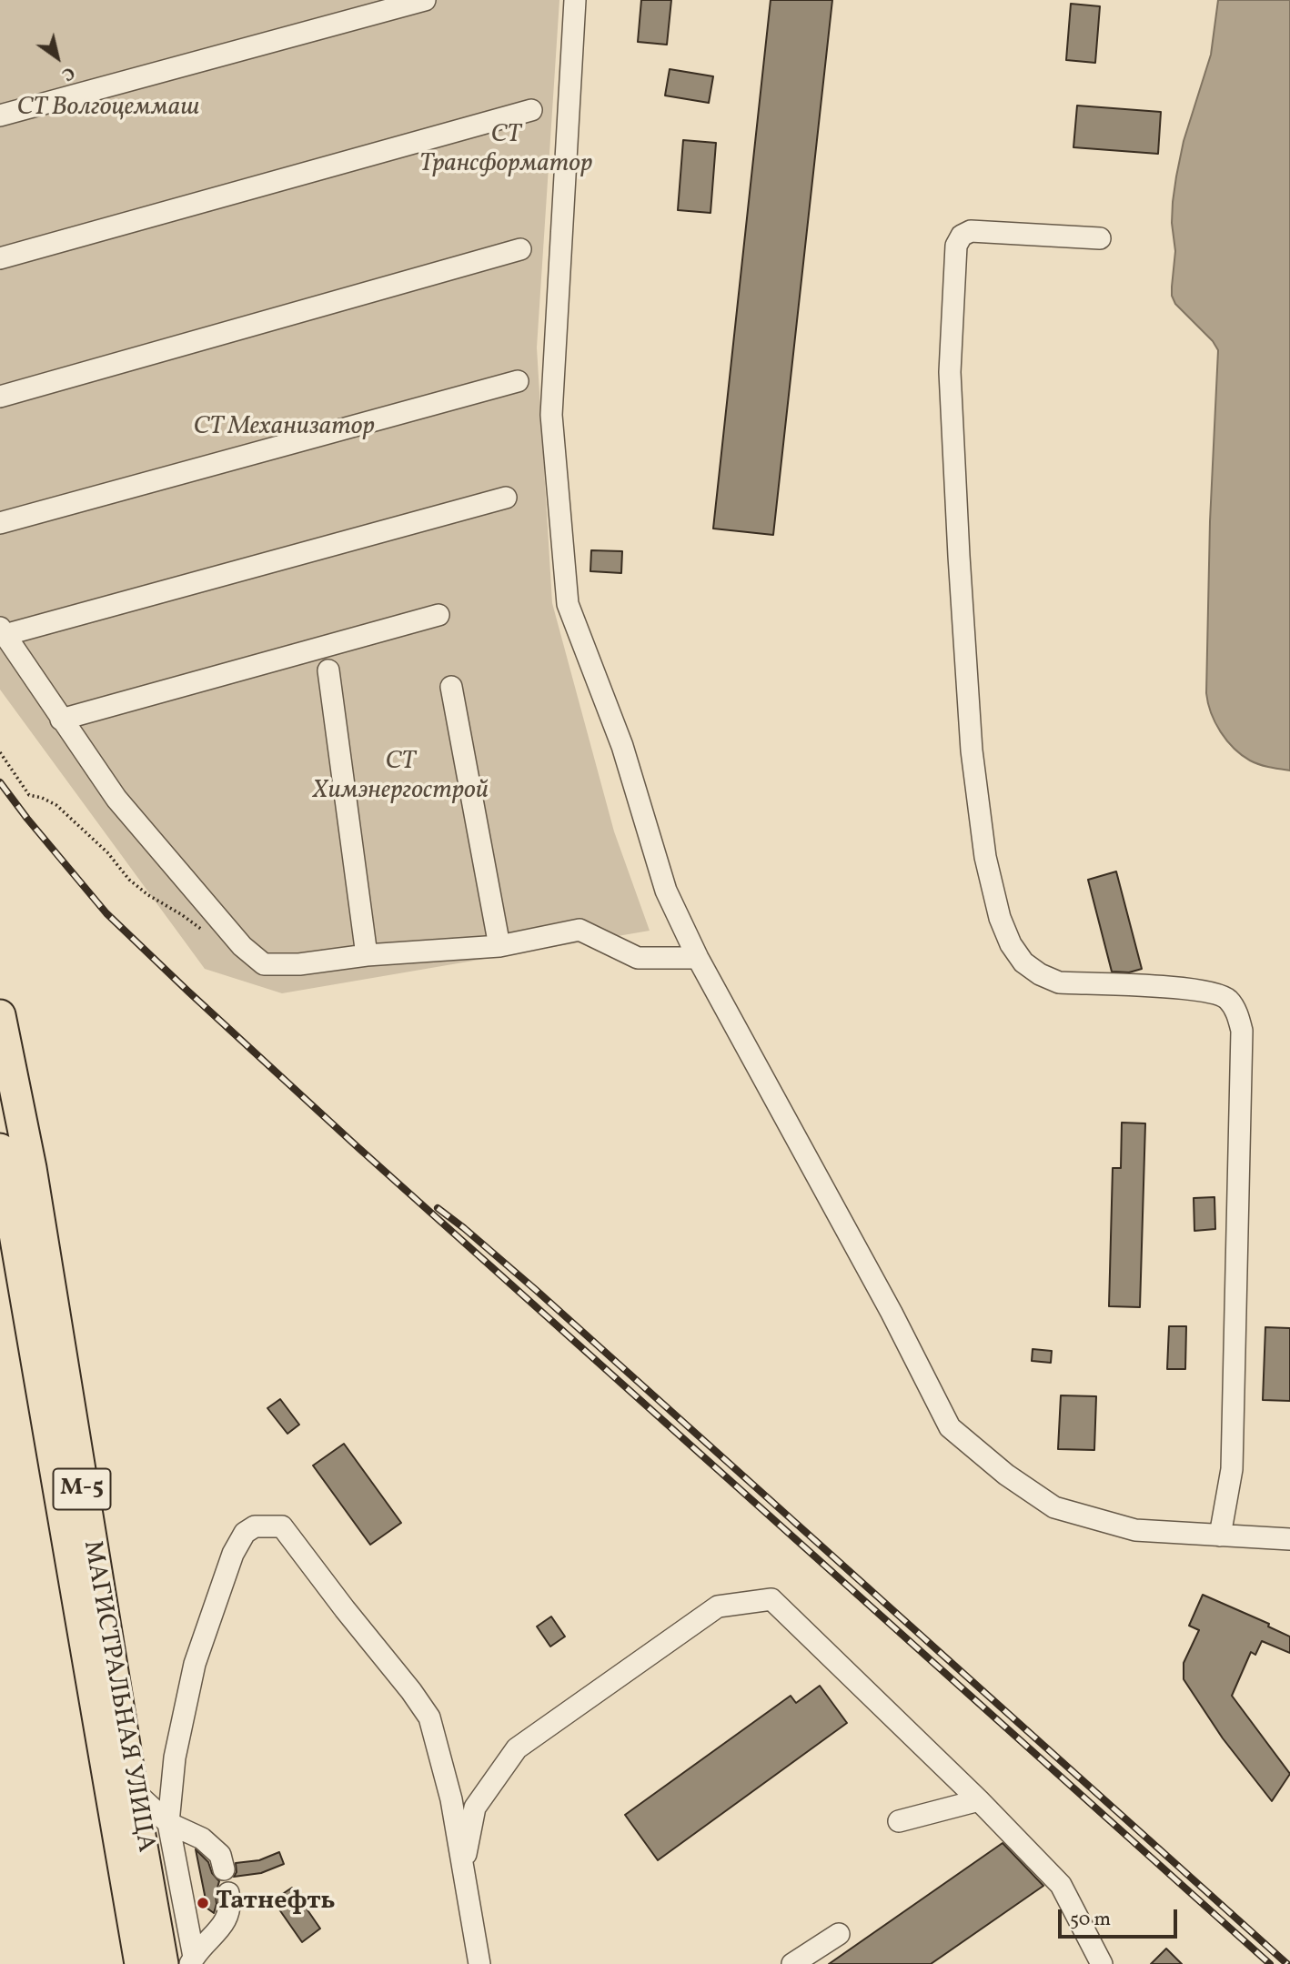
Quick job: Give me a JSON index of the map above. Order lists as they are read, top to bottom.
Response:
{
  "streets": {
    "highway": ["М-5", "МАГИСТРАЛЬНАЯ УЛИЦА"]
  },
  "parks": [
    "СТ Волгоцеммаш",
    "СТ Трансформатор",
    "СТ Механизатор",
    "СТ Химэнергострой"
  ],
  "places": ["Татнефть"],
  "scale_bar": "50 m",
  "north": "bottom right"
}
